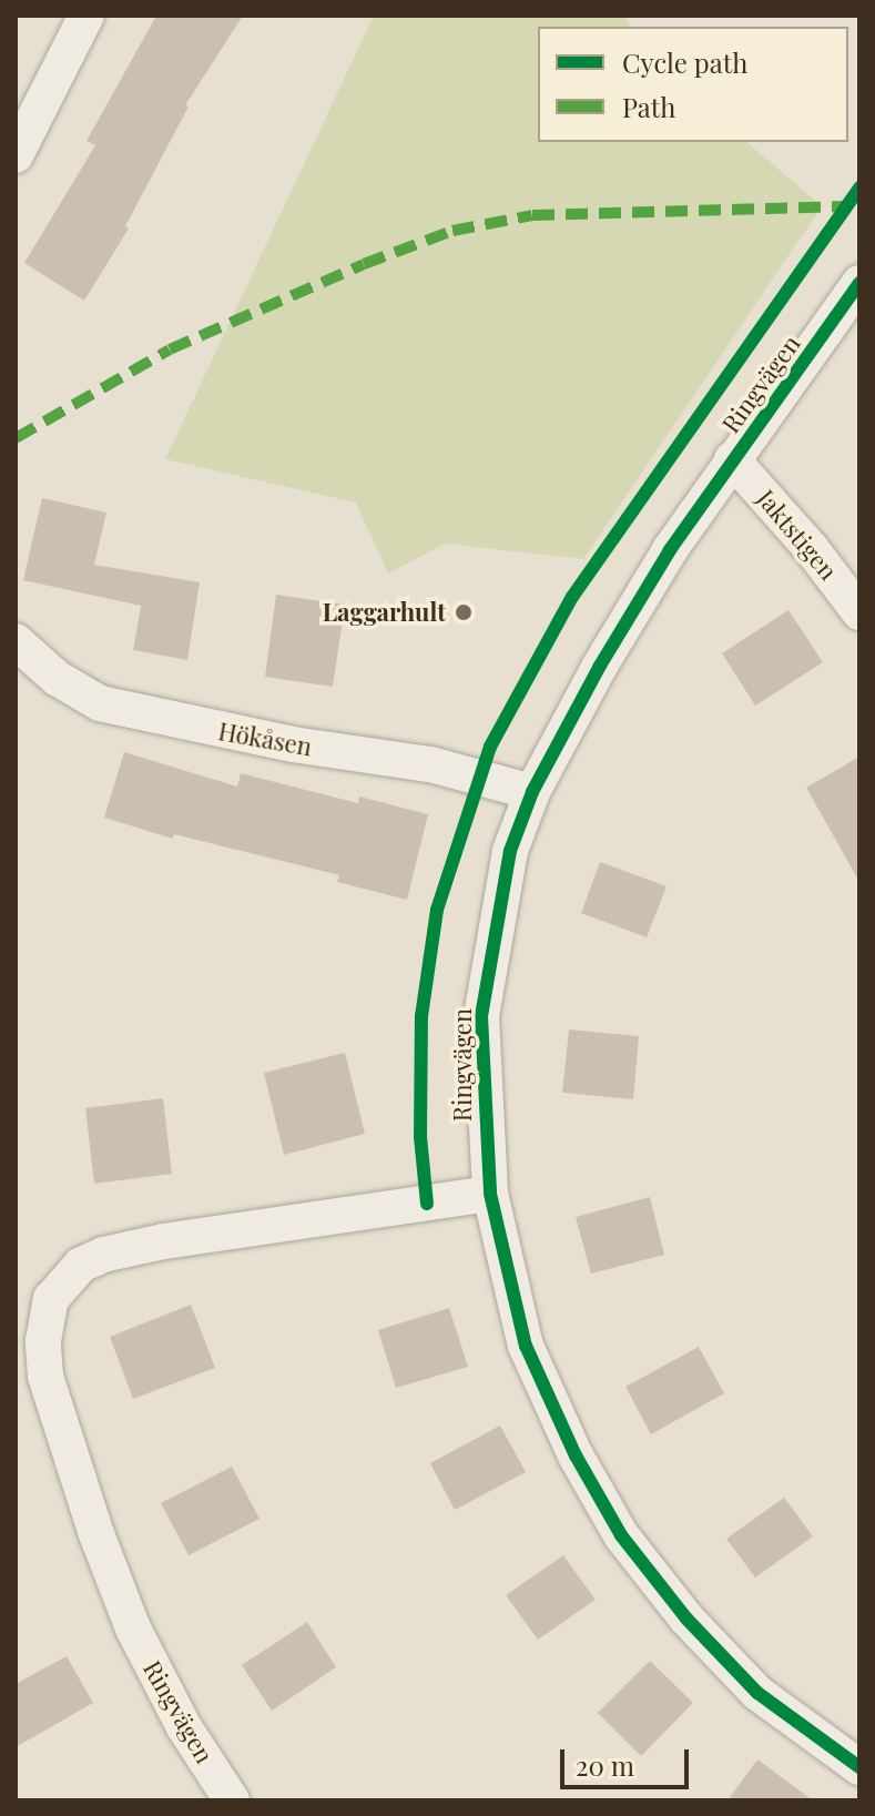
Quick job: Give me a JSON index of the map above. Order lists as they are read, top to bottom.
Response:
{
  "streets": {
    "street": ["Ringvägen", "Jaktstigen", "Hökåsen"]
  },
  "crossings": [
    ["Ringvägen", "Jaktstigen"],
    ["Ringvägen", "Hökåsen"]
  ],
  "places": ["Laggarhult"],
  "legend": ["Cycle path", "Path"],
  "scale_bar": "20 m"
}
